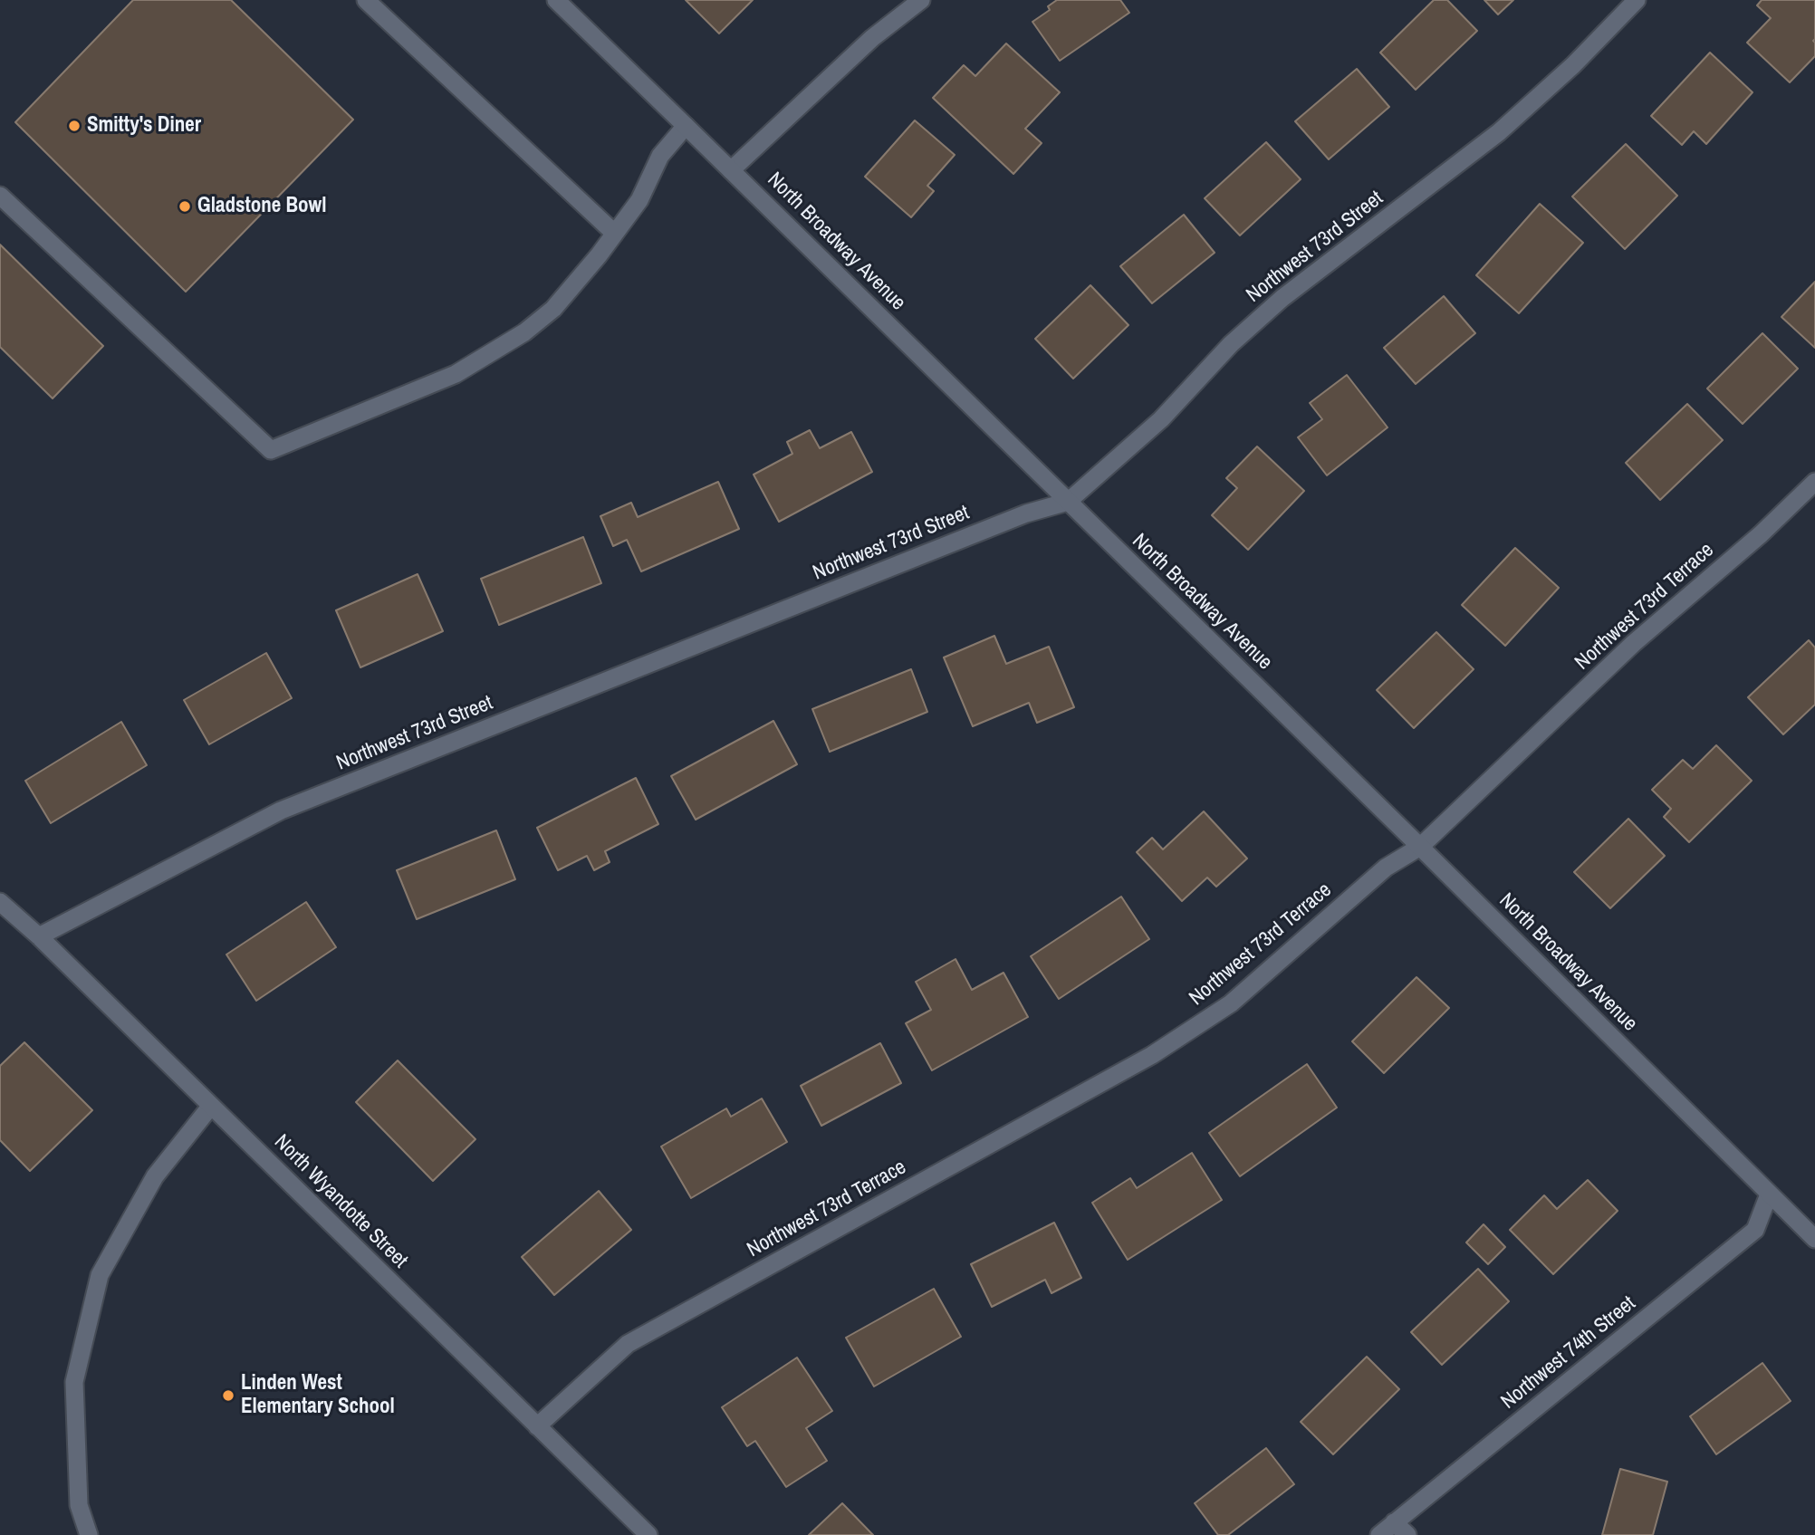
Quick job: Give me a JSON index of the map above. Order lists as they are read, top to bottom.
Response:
{
  "streets": {
    "street": [
      "North Broadway Avenue",
      "Northwest 73rd Street",
      "Northwest 73rd Terrace",
      "North Wyandotte Street",
      "Northwest 74th Street"
    ]
  },
  "crossings": [
    ["North Broadway Avenue", "Northwest 73rd Street"],
    ["North Broadway Avenue", "Northwest 73rd Terrace"],
    ["North Broadway Avenue", "Northwest 74th Street"],
    ["Northwest 73rd Street", "North Wyandotte Street"],
    ["Northwest 73rd Terrace", "North Wyandotte Street"]
  ],
  "places": ["Smitty's Diner", "Gladstone Bowl", "Linden West Elementary School"]
}
